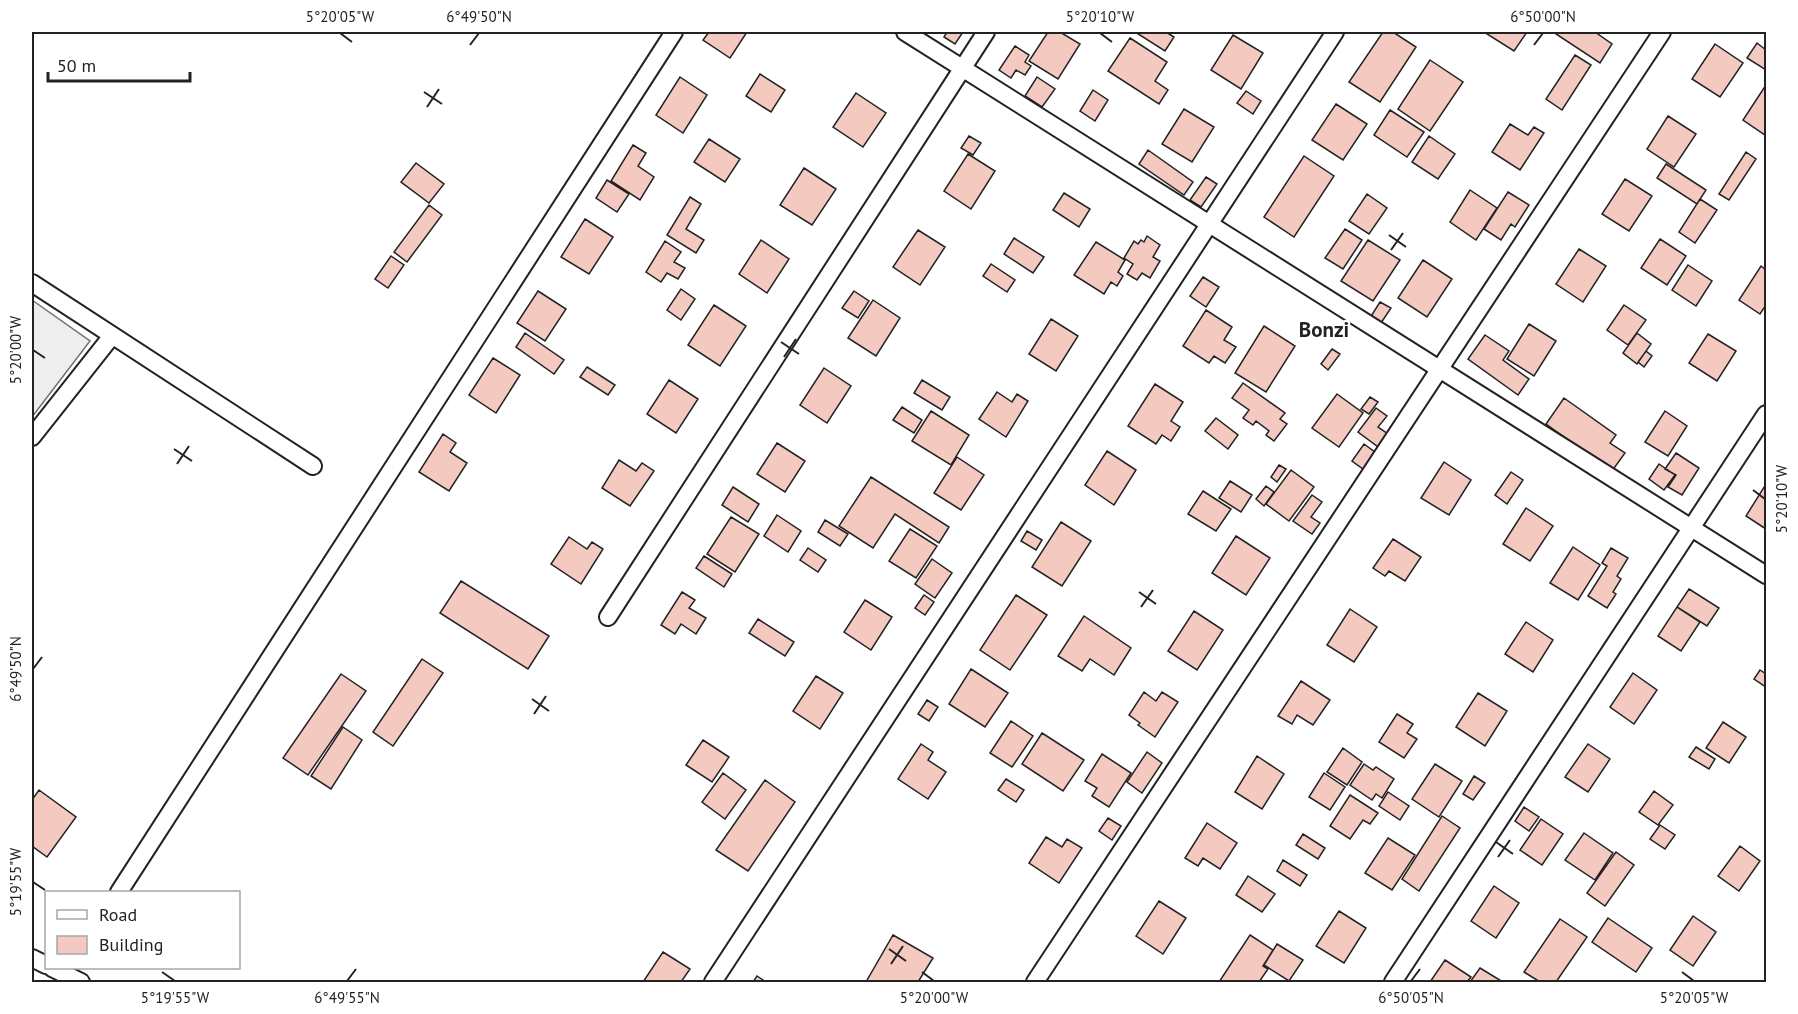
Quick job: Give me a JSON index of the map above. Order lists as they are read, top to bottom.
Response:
{
  "districts": ["Bonzi"],
  "legend": ["Road", "Building"],
  "scale_bar": "50 m",
  "coordinates": [
    "5°20'05\"W",
    "6°49'50\"N",
    "5°20'10\"W",
    "6°50'00\"N",
    "5°20'00\"W",
    "5°19'55\"W",
    "6°49'55\"N",
    "6°50'05\"N"
  ]
}
